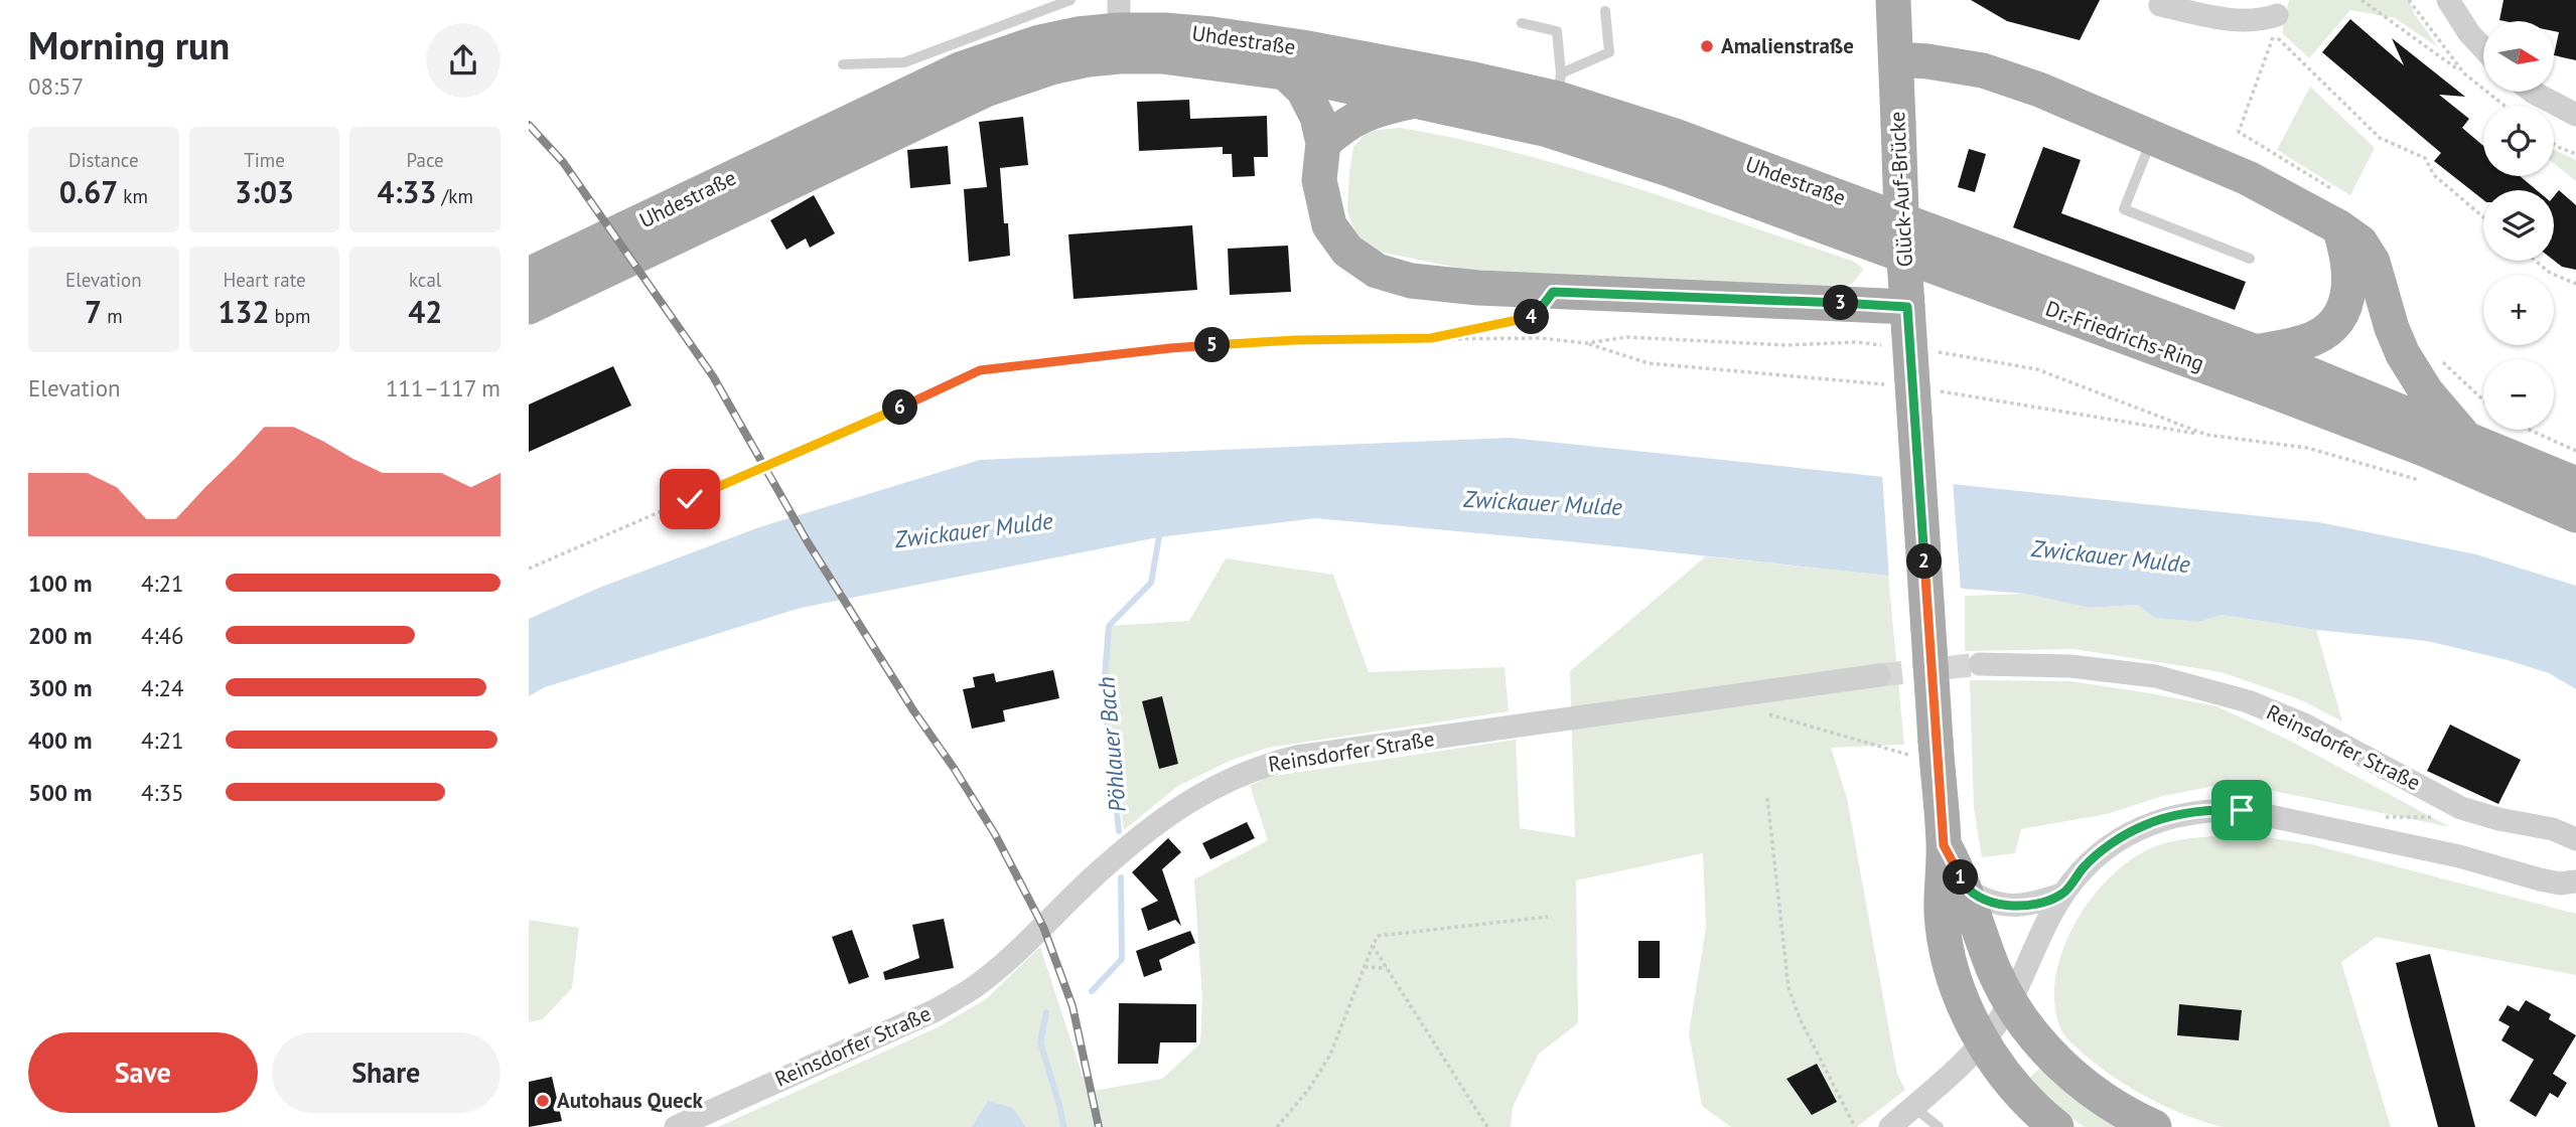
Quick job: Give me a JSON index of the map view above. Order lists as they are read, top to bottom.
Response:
{
  "streets": {
    "main road": ["Uhdestraße", "Glück-Auf-Brücke", "Dr.-Friedrichs-Ring"],
    "street": ["Reinsdorfer Straße"]
  },
  "crossings": [
    ["Uhdestraße", "Dr.-Friedrichs-Ring"]
  ],
  "water": ["Zwickauer Mulde", "Pöhlauer Bach"],
  "places": ["Amalienstraße", "Autohaus Queck"],
  "north": "right",
  "page": {
    "heading": ["Morning run", "08:57"],
    "map_buttons": ["+", "−"],
    "stats": [
      ["Distance", "0.67 km"],
      ["Time", "3:03"],
      ["Pace", "4:33 /km"],
      ["Elevation", "7 m"],
      ["Heart rate", "132 bpm"],
      ["kcal", "42"]
    ],
    "pins": [
      "3",
      "4",
      "5",
      "6",
      "2",
      "1"
    ],
    "chart": ["Elevation", "111–117 m"],
    "list": [
      {
        "name": "100 m",
        "note": "4:21"
      },
      {
        "name": "200 m",
        "note": "4:46"
      },
      {
        "name": "300 m",
        "note": "4:24"
      },
      {
        "name": "400 m",
        "note": "4:21"
      },
      {
        "name": "500 m",
        "note": "4:35"
      }
    ],
    "buttons": ["Save", "Share"]
  }
}
